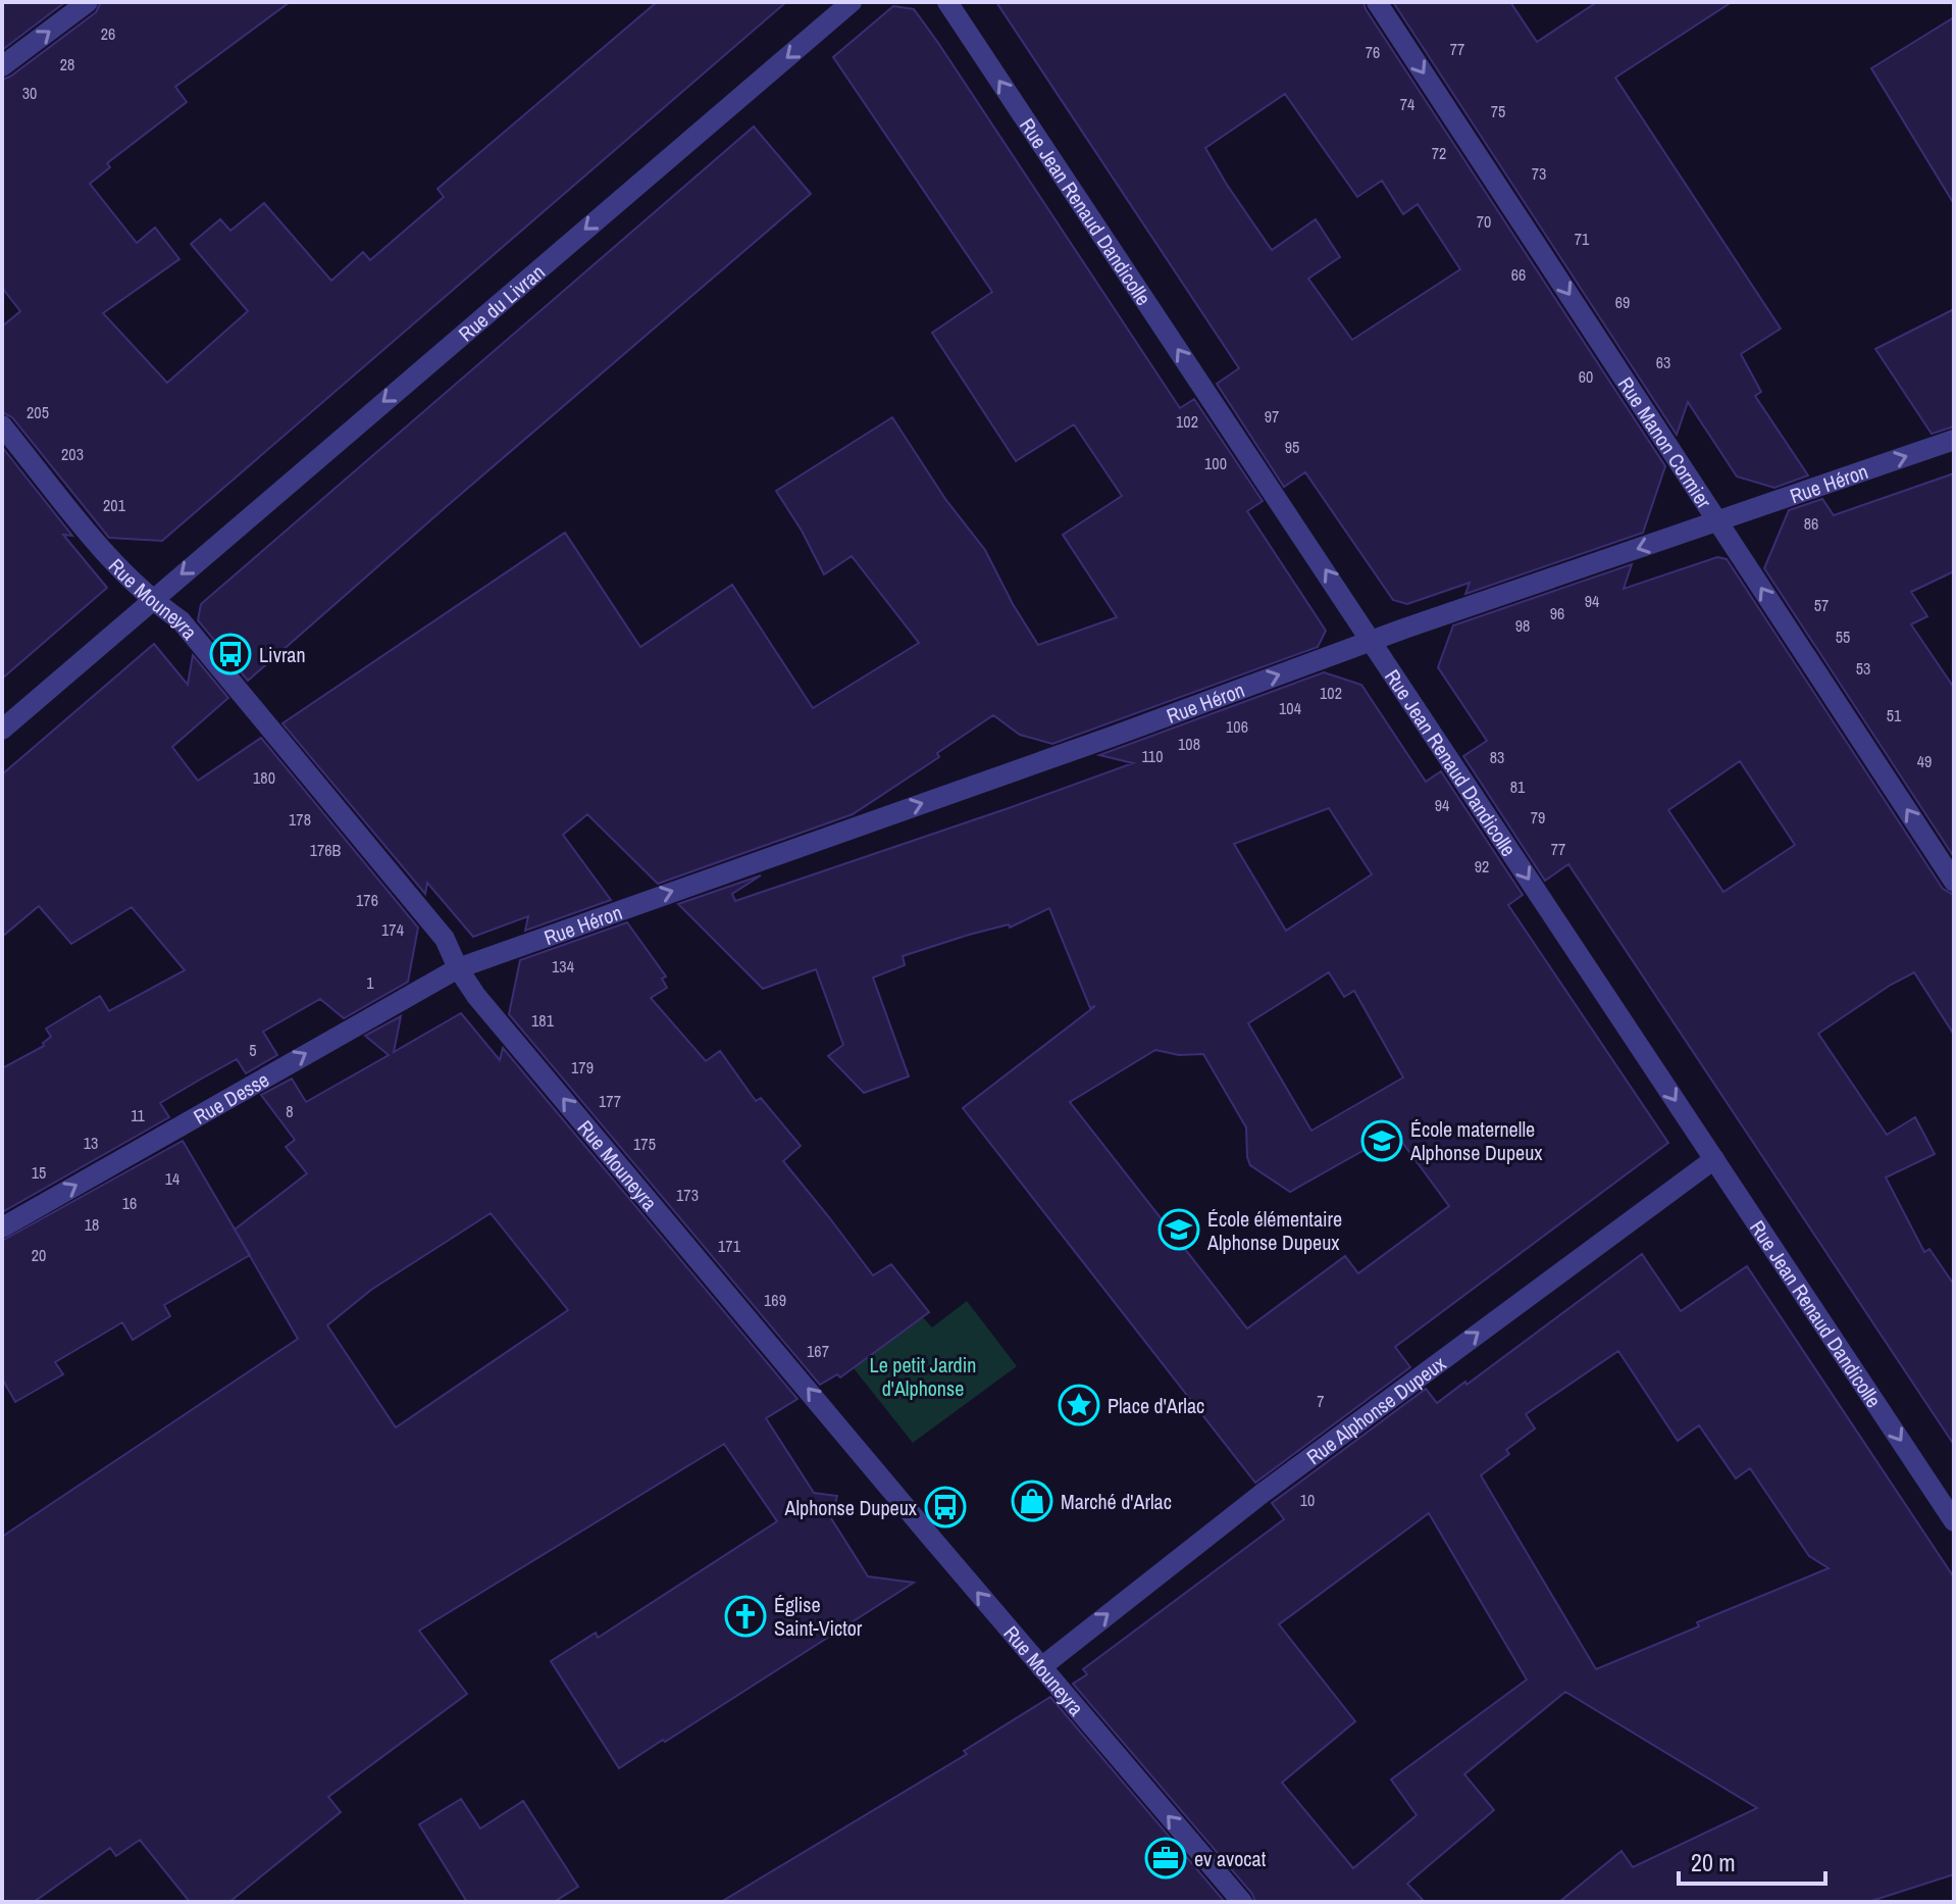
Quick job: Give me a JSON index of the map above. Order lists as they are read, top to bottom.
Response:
{
  "streets": {
    "street": [
      "Rue Jean Renaud Dandicolle",
      "Rue du Livran",
      "Rue Manon Cormier",
      "Rue Héron",
      "Rue Mouneyra",
      "Rue Desse",
      "Rue Alphonse Dupeux"
    ]
  },
  "crossings": [
    ["Rue Jean Renaud Dandicolle", "Rue Héron"],
    ["Rue Jean Renaud Dandicolle", "Rue Alphonse Dupeux"],
    ["Rue du Livran", "Rue Mouneyra"],
    ["Rue Manon Cormier", "Rue Héron"],
    ["Rue Héron", "Rue Mouneyra"],
    ["Rue Héron", "Rue Desse"],
    ["Rue Mouneyra", "Rue Desse"],
    ["Rue Mouneyra", "Rue Alphonse Dupeux"]
  ],
  "one_way": [
    "Rue du Livran",
    "Rue Mouneyra",
    "Rue Desse",
    "Rue Alphonse Dupeux"
  ],
  "parks": ["Le petit Jardin d'Alphonse"],
  "places": {
    "bus stop": ["Livran", "Alphonse Dupeux"],
    "school or university": ["École maternelle Alphonse Dupeux", "École élémentaire Alphonse Dupeux"],
    "place": ["Place d'Arlac"],
    "shop": ["Marché d'Arlac"],
    "church": ["Église Saint-Victor"],
    "office": ["ev avocat"]
  },
  "house_numbers": [
    "26",
    "77",
    "76",
    "28",
    "30",
    "74",
    "75",
    "72",
    "73",
    "70",
    "71",
    "66",
    "69",
    "63",
    "60",
    "205",
    "97",
    "102",
    "95",
    "203",
    "100",
    "201",
    "86",
    "94",
    "57",
    "96",
    "98",
    "55",
    "53",
    "102",
    "104",
    "51",
    "106",
    "108",
    "110",
    "83",
    "49",
    "180",
    "81",
    "94",
    "79",
    "178",
    "77",
    "176B",
    "92",
    "176",
    "174",
    "134",
    "1",
    "181",
    "5",
    "179",
    "177",
    "8",
    "11",
    "13",
    "175",
    "15",
    "14",
    "173",
    "16",
    "18",
    "171",
    "20",
    "169",
    "167",
    "7",
    "10"
  ],
  "scale_bar": "20 m"
}
